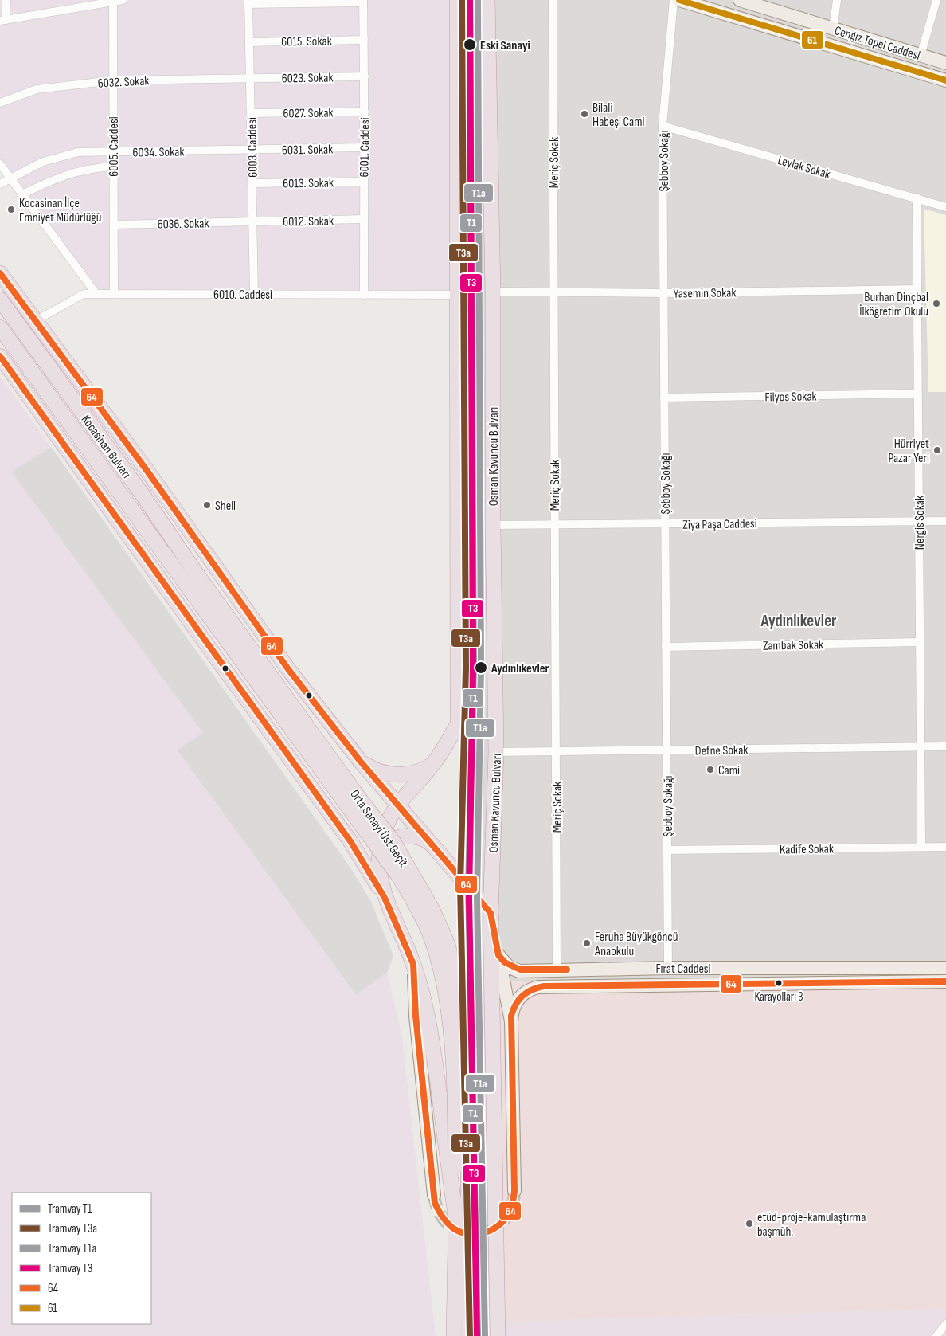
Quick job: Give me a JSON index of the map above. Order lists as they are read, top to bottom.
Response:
{
  "streets": {
    "highway": ["Kocasinan Bulvarı", "Osman Kavuncu Bulvarı", "Orta Sanayi Üst Geçit"],
    "main road": ["Cengiz Topel Caddesi", "Fırat Caddesi"],
    "street": [
      "6015. Sokak",
      "6023. Sokak",
      "6032. Sokak",
      "6027. Sokak",
      "6005. Caddesi",
      "6003. Caddesi",
      "6001. Caddesi",
      "6031. Sokak",
      "6034. Sokak",
      "Şebboy Sokağı",
      "Meriç Sokak",
      "Leylak Sokak",
      "6013. Sokak",
      "6012. Sokak",
      "6036. Sokak",
      "Yasemin Sokak",
      "6010. Caddesi",
      "Filyos Sokak",
      "Nergis Sokak",
      "Ziya Paşa Caddesi",
      "Zambak Sokak",
      "Defne Sokak",
      "Kadife Sokak"
    ]
  },
  "crossings": [
    ["6015. Sokak", "6003. Caddesi"],
    ["6015. Sokak", "6001. Caddesi"],
    ["6023. Sokak", "6032. Sokak"],
    ["6023. Sokak", "6003. Caddesi"],
    ["6023. Sokak", "6001. Caddesi"],
    ["6032. Sokak", "6005. Caddesi"],
    ["6032. Sokak", "6003. Caddesi"],
    ["6027. Sokak", "6003. Caddesi"],
    ["6027. Sokak", "6001. Caddesi"],
    ["6005. Caddesi", "6034. Sokak"],
    ["6005. Caddesi", "6036. Sokak"],
    ["6005. Caddesi", "6010. Caddesi"],
    ["6003. Caddesi", "6031. Sokak"],
    ["6003. Caddesi", "6034. Sokak"],
    ["6003. Caddesi", "6013. Sokak"],
    ["6003. Caddesi", "6012. Sokak"],
    ["6003. Caddesi", "6036. Sokak"],
    ["6003. Caddesi", "6010. Caddesi"],
    ["6001. Caddesi", "6031. Sokak"],
    ["6001. Caddesi", "6013. Sokak"],
    ["6001. Caddesi", "6012. Sokak"],
    ["6001. Caddesi", "6010. Caddesi"],
    ["6031. Sokak", "6034. Sokak"],
    ["Şebboy Sokağı", "Leylak Sokak"],
    ["Şebboy Sokağı", "Yasemin Sokak"],
    ["Şebboy Sokağı", "Filyos Sokak"],
    ["Şebboy Sokağı", "Ziya Paşa Caddesi"],
    ["Şebboy Sokağı", "Zambak Sokak"],
    ["Şebboy Sokağı", "Defne Sokak"],
    ["Şebboy Sokağı", "Kadife Sokak"],
    ["Şebboy Sokağı", "Fırat Caddesi"],
    ["Meriç Sokak", "Yasemin Sokak"],
    ["Meriç Sokak", "Ziya Paşa Caddesi"],
    ["Meriç Sokak", "Defne Sokak"],
    ["Meriç Sokak", "Fırat Caddesi"],
    ["Leylak Sokak", "Nergis Sokak"],
    ["6012. Sokak", "6036. Sokak"],
    ["Yasemin Sokak", "Osman Kavuncu Bulvarı"],
    ["Yasemin Sokak", "Nergis Sokak"],
    ["Filyos Sokak", "Nergis Sokak"],
    ["Kocasinan Bulvarı", "Orta Sanayi Üst Geçit"],
    ["Osman Kavuncu Bulvarı", "Ziya Paşa Caddesi"],
    ["Osman Kavuncu Bulvarı", "Defne Sokak"],
    ["Nergis Sokak", "Ziya Paşa Caddesi"],
    ["Nergis Sokak", "Zambak Sokak"],
    ["Nergis Sokak", "Defne Sokak"],
    ["Nergis Sokak", "Kadife Sokak"]
  ],
  "districts": ["Aydınlıkevler"],
  "places": [
    "Eski Sanayi",
    "Bilali Habeşi Cami",
    "Kocasinan İlçe Emniyet Müdürlüğü",
    "Burhan Dinçbal İlköğretim Okulu",
    "Hürriyet Pazar Yeri",
    "Shell",
    "Aydınlıkevler",
    "Cami",
    "Feruha Büyükgöncü Anaokulu",
    "Karayolları 3",
    "etüd-proje-kamulaştırma başmüh."
  ],
  "lines": [
    "tram line T1",
    "tram line T3a",
    "tram line T1a",
    "tram line T3",
    "transit line 61",
    "transit line 64"
  ],
  "legend": [
    "Tramvay T1",
    "Tramvay T3a",
    "Tramvay T1a",
    "Tramvay T3",
    "64",
    "61"
  ]
}
